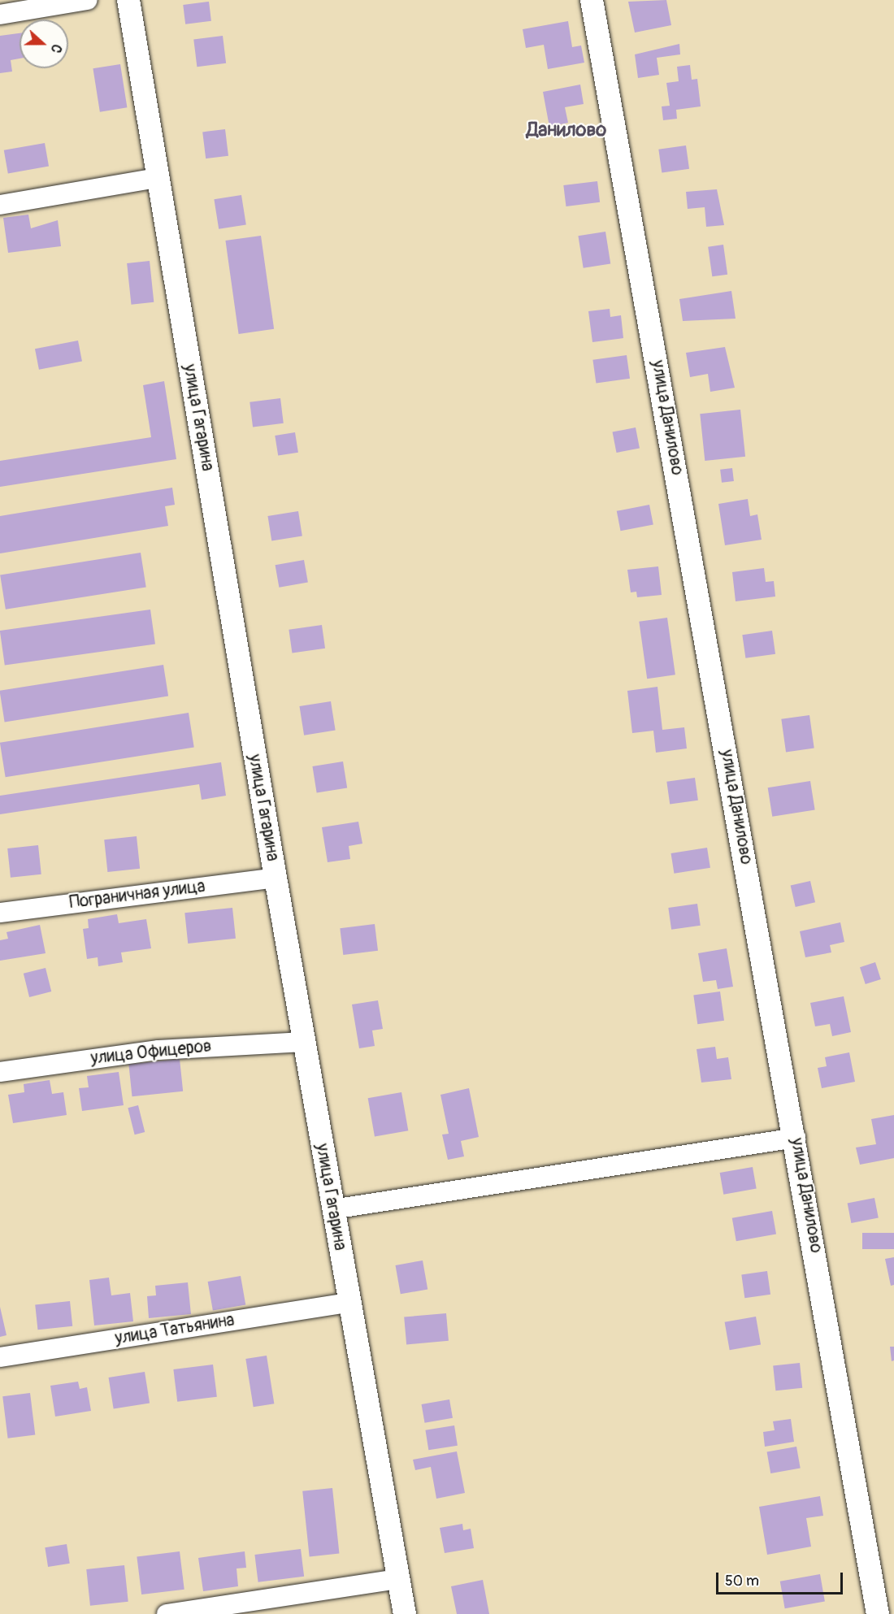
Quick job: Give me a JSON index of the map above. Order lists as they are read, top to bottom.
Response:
{
  "streets": {
    "street": [
      "улица Гагарина",
      "улица Данилово",
      "Пограничная улица",
      "улица Офицеров",
      "улица Татьянина"
    ]
  },
  "crossings": [
    ["улица Гагарина", "Пограничная улица"],
    ["улица Гагарина", "улица Офицеров"],
    ["улица Гагарина", "улица Татьянина"]
  ],
  "districts": ["Данилово"],
  "scale_bar": "50 m",
  "north": "right"
}
